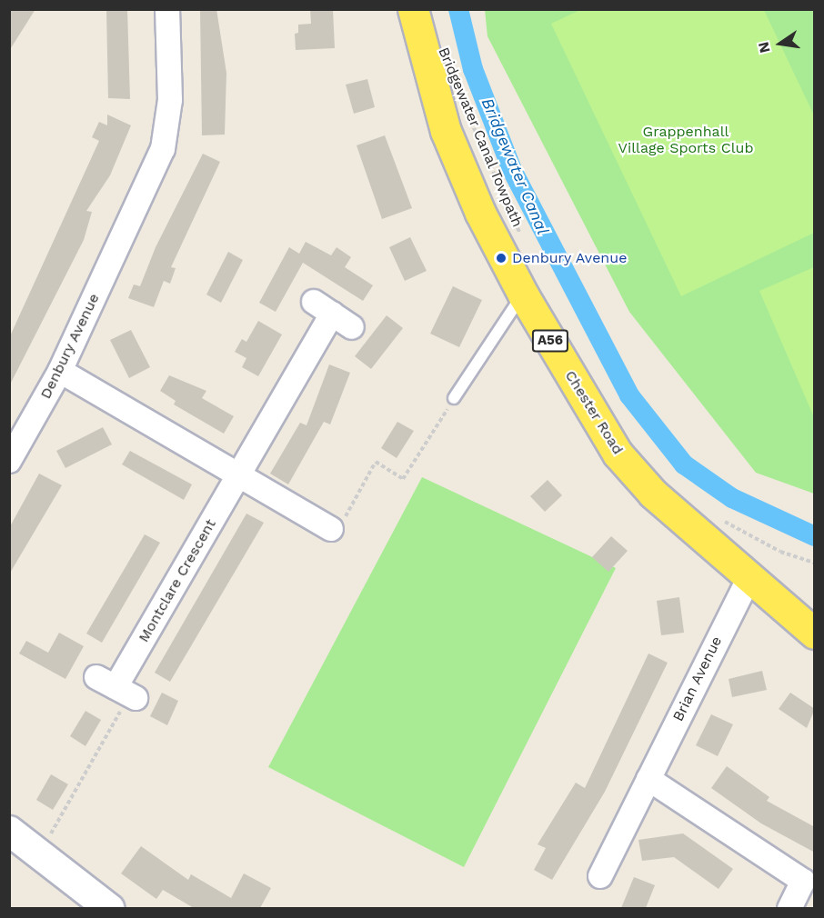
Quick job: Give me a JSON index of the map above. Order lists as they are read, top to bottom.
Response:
{
  "streets": {
    "main road": ["A56", "Chester Road"],
    "street": ["Denbury Avenue", "Montclare Crescent", "Brian Avenue"],
    "path": ["Bridgewater Canal Towpath"]
  },
  "crossings": [
    ["Chester Road", "Brian Avenue"]
  ],
  "water": ["Bridgewater Canal"],
  "parks": ["Grappenhall Village Sports Club"],
  "places": ["Denbury Avenue"],
  "north": "left"
}
